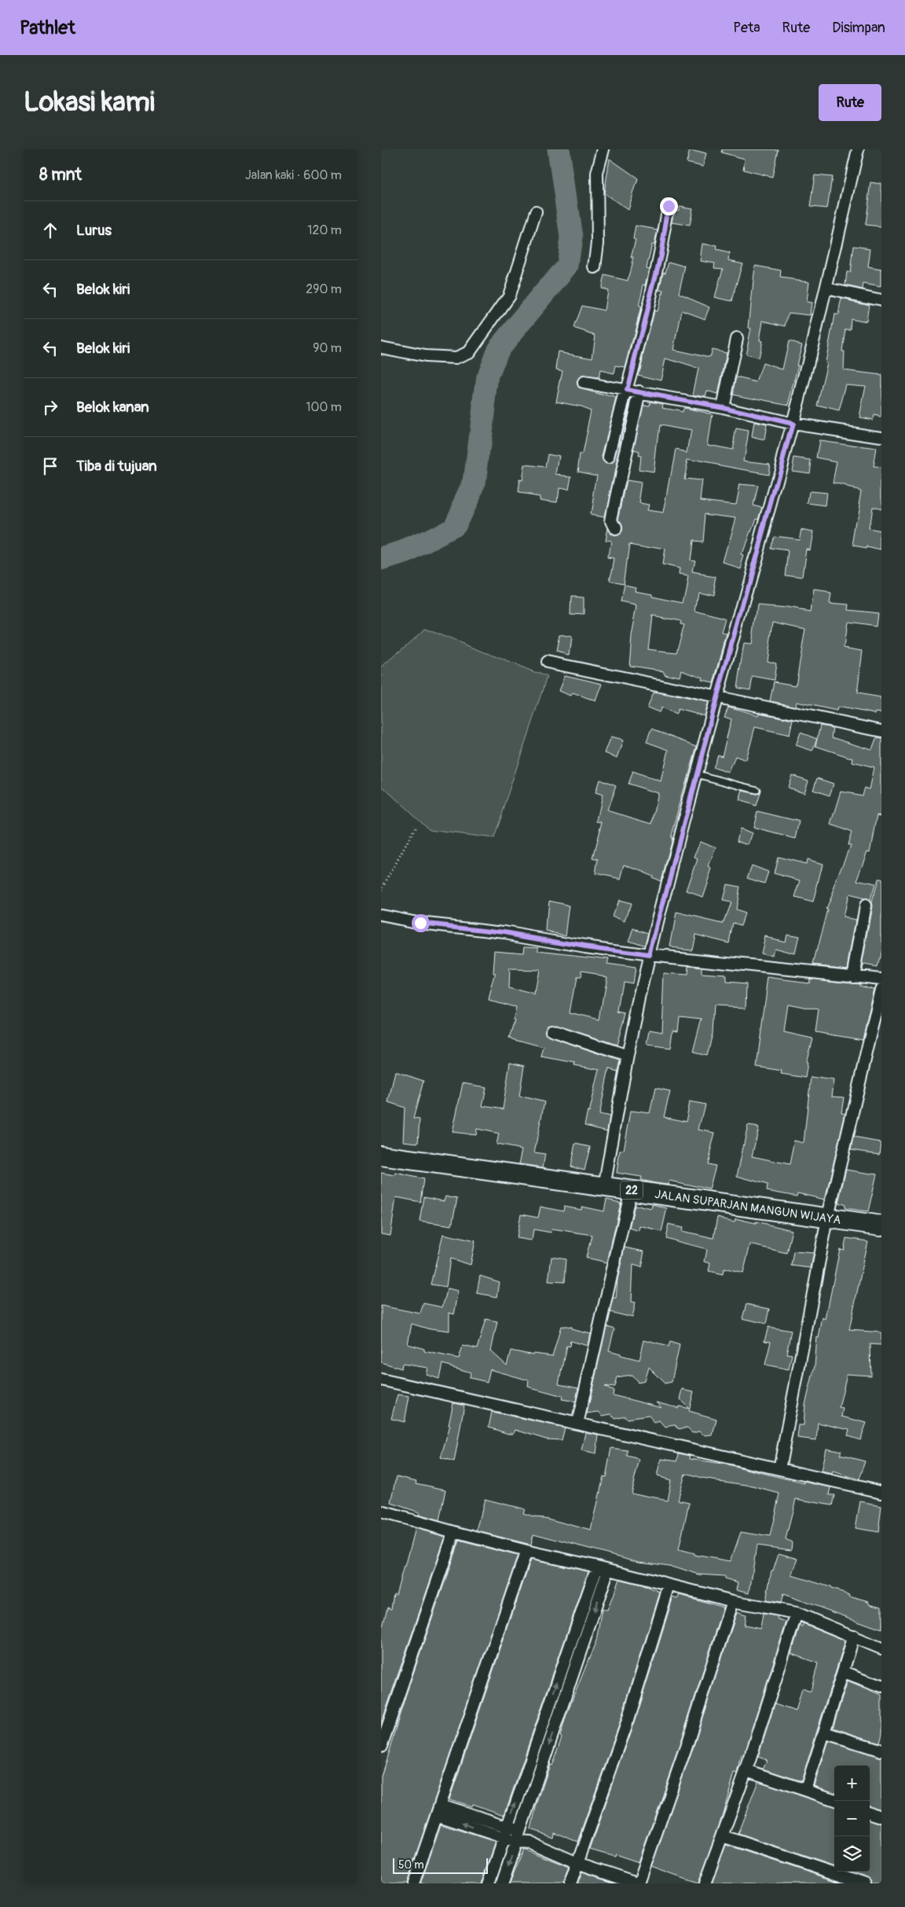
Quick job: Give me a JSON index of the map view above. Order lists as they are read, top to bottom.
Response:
{
  "streets": {
    "highway": ["22", "JALAN SUPARJAN MANGUN WIJAYA"]
  },
  "scale_bar": "50 m",
  "page": {
    "header": "Pathlet",
    "nav": ["Peta", "Rute", "Disimpan"],
    "buttons": "Rute",
    "title": "Lokasi kami",
    "heading": ["8 mnt", "Jalan kaki · 600 m"],
    "list": [
      ["Lurus", "120 m"],
      ["Belok kiri", "290 m"],
      ["Belok kiri", "90 m"],
      ["Belok kanan", "100 m"],
      "Tiba di tujuan"
    ],
    "map_buttons": ["+", "−"],
    "scale": "50 m"
  }
}
